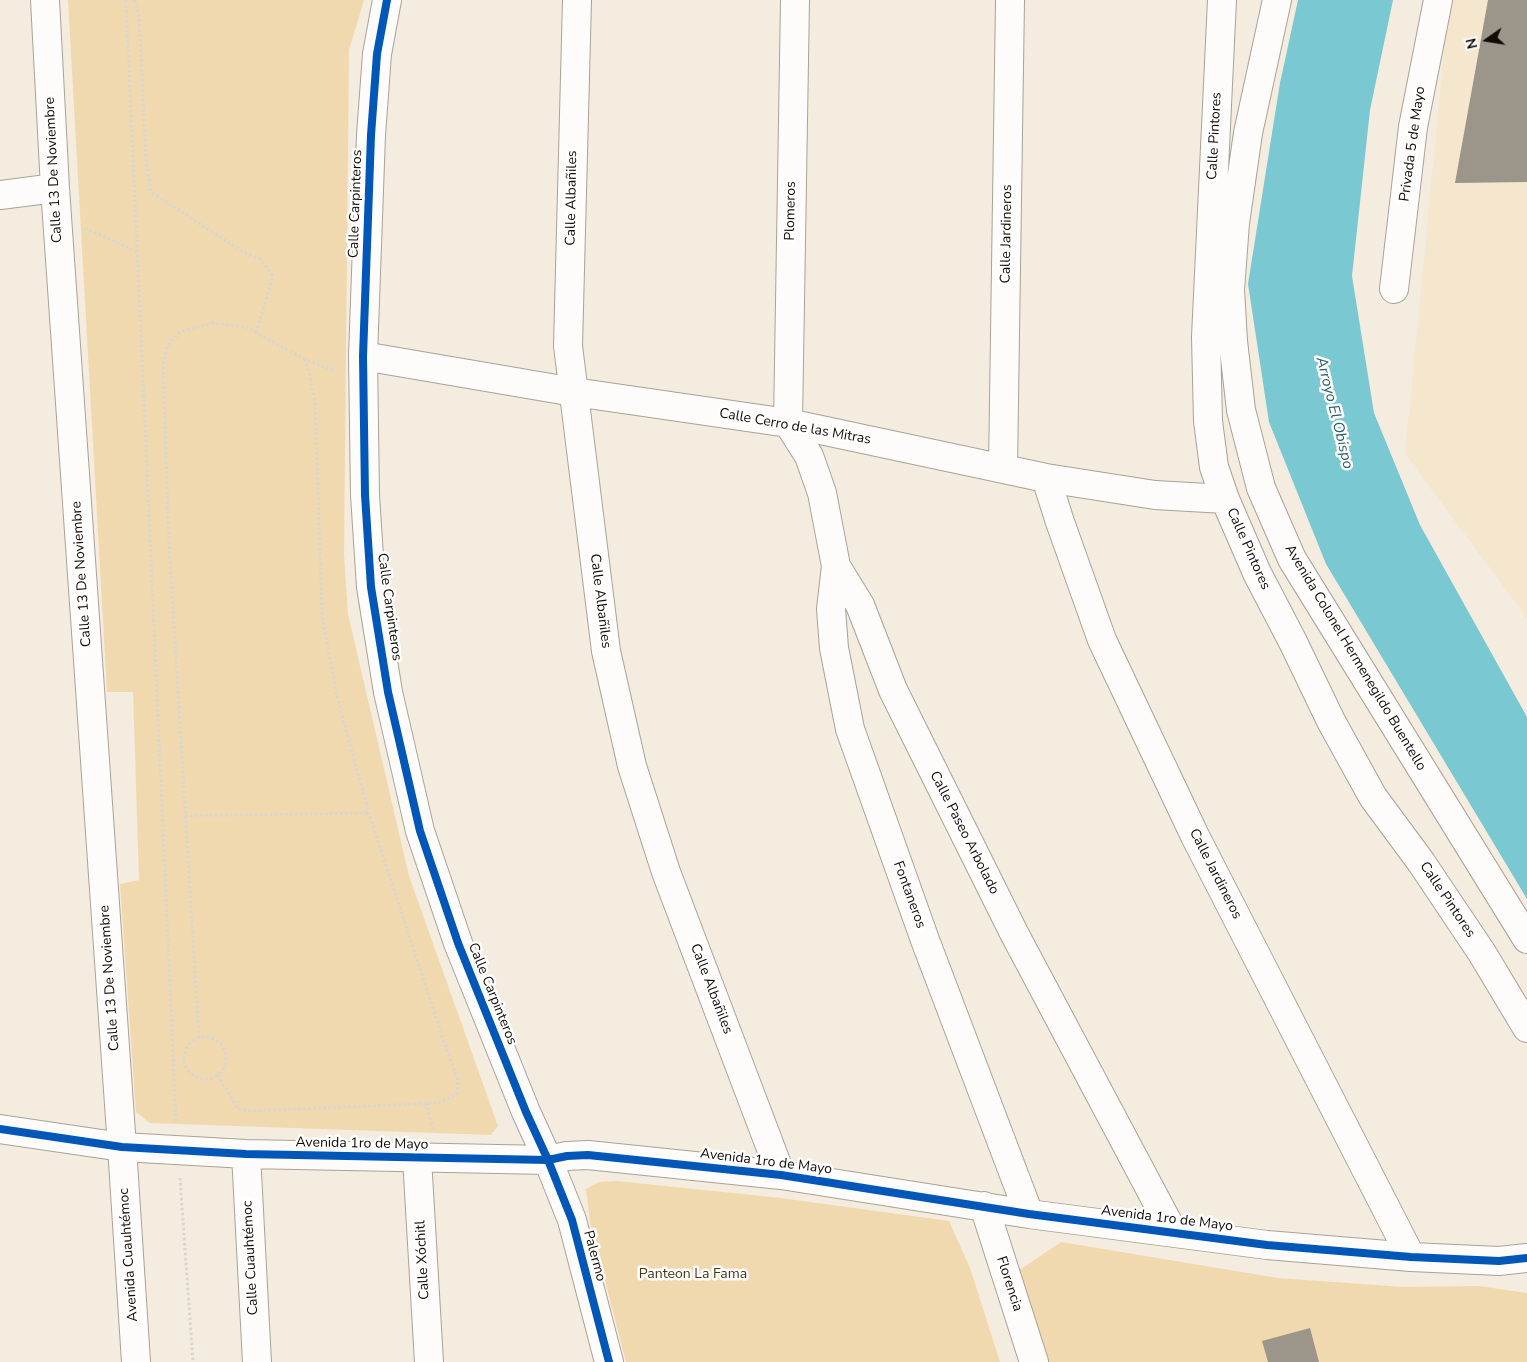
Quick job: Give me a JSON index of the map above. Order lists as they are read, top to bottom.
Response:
{
  "streets": {
    "street": [
      "Calle Pintores",
      "Privada 5 de Mayo",
      "Calle 13 De Noviembre",
      "Calle Albañiles",
      "Calle Carpinteros",
      "Plomeros",
      "Calle Jardineros",
      "Calle Cerro de las Mitras",
      "Avenida Colonel Hermenegildo Buentello",
      "Calle Paseo Arbolado",
      "Fontaneros",
      "Avenida 1ro de Mayo",
      "Avenida Cuauhtémoc",
      "Palermo",
      "Calle Cuauhtémoc",
      "Calle Xóchitl",
      "Florencia"
    ]
  },
  "crossings": [
    ["Calle Pintores", "Calle Cerro de las Mitras"],
    ["Calle 13 De Noviembre", "Avenida 1ro de Mayo"],
    ["Calle 13 De Noviembre", "Avenida Cuauhtémoc"],
    ["Calle Albañiles", "Calle Cerro de las Mitras"],
    ["Calle Albañiles", "Avenida 1ro de Mayo"],
    ["Calle Carpinteros", "Calle Cerro de las Mitras"],
    ["Calle Carpinteros", "Avenida 1ro de Mayo"],
    ["Calle Carpinteros", "Palermo"],
    ["Plomeros", "Calle Cerro de las Mitras"],
    ["Plomeros", "Calle Paseo Arbolado"],
    ["Calle Jardineros", "Calle Cerro de las Mitras"],
    ["Calle Jardineros", "Avenida 1ro de Mayo"],
    ["Calle Cerro de las Mitras", "Calle Paseo Arbolado"],
    ["Calle Paseo Arbolado", "Fontaneros"],
    ["Calle Paseo Arbolado", "Avenida 1ro de Mayo"],
    ["Fontaneros", "Avenida 1ro de Mayo"],
    ["Avenida 1ro de Mayo", "Avenida Cuauhtémoc"],
    ["Avenida 1ro de Mayo", "Palermo"],
    ["Avenida 1ro de Mayo", "Calle Cuauhtémoc"],
    ["Avenida 1ro de Mayo", "Calle Xóchitl"],
    ["Avenida 1ro de Mayo", "Florencia"]
  ],
  "water": ["Arroyo El Obispo"],
  "parks": ["Panteon La Fama"],
  "north": "left"
}
